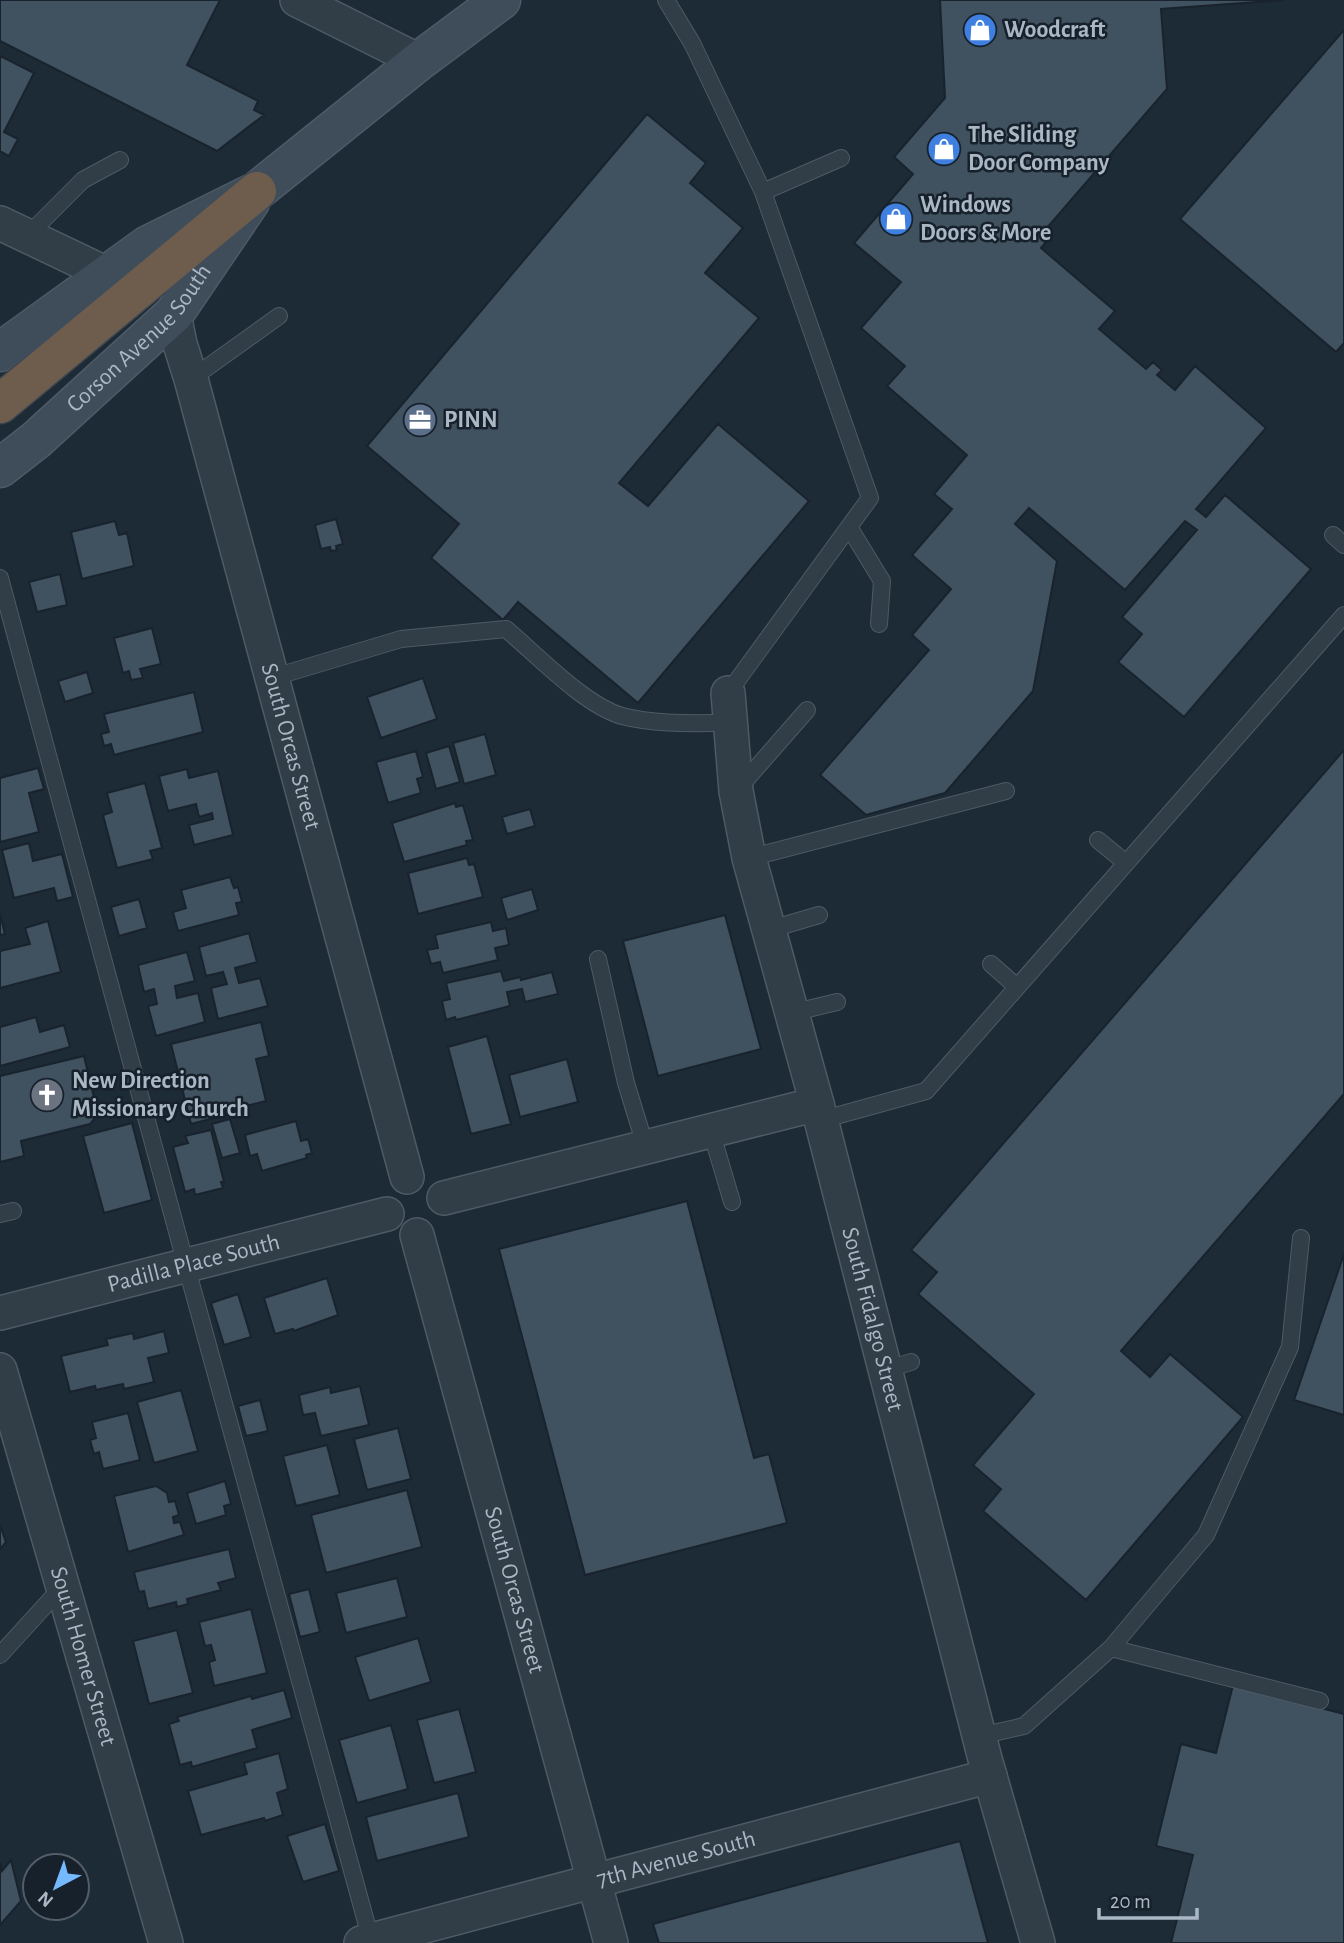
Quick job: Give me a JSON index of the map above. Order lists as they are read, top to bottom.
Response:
{
  "streets": {
    "main road": ["Corson Avenue South"],
    "street": [
      "South Orcas Street",
      "Padilla Place South",
      "South Fidalgo Street",
      "South Homer Street",
      "7th Avenue South"
    ]
  },
  "crossings": [
    ["Corson Avenue South", "South Orcas Street"],
    ["South Orcas Street", "Padilla Place South"],
    ["South Orcas Street", "7th Avenue South"],
    ["South Fidalgo Street", "7th Avenue South"]
  ],
  "places": {
    "shop": ["Woodcraft", "The Sliding Door Company", "Windows Doors & More"],
    "office": ["PINN"],
    "church": ["New Direction Missionary Church"]
  },
  "scale_bar": "20 m",
  "north": "bottom left"
}
